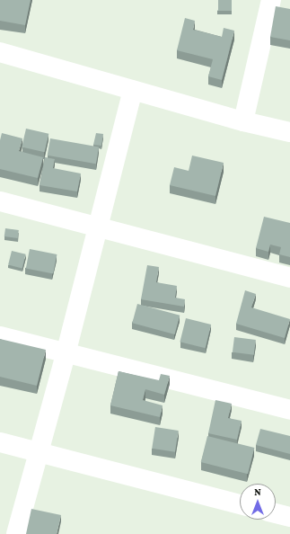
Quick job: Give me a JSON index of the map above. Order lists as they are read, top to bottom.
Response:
{
  "north": "top"
}
